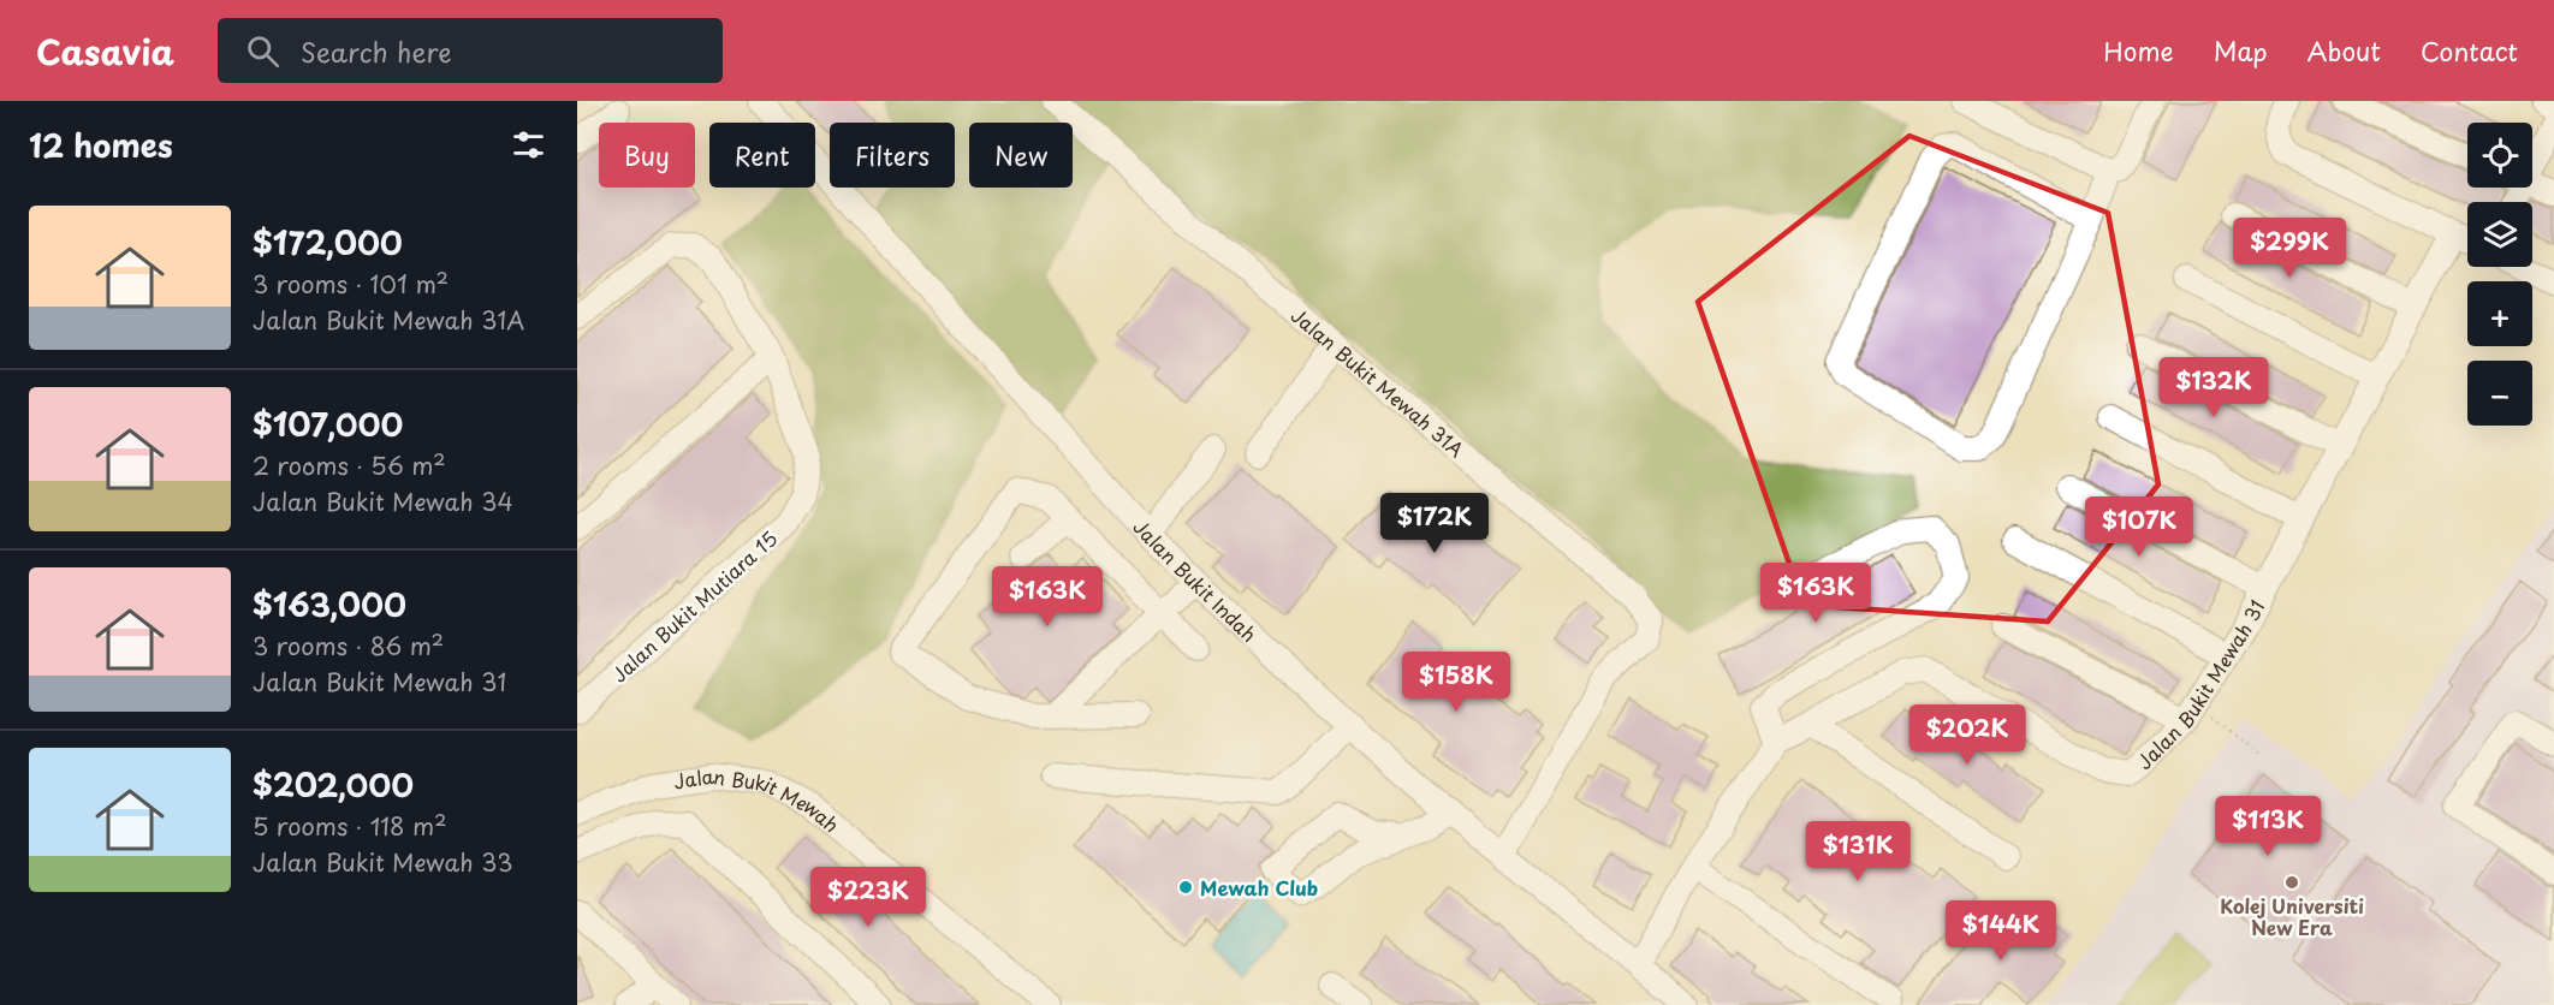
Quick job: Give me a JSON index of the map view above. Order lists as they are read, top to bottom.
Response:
{
  "streets": {
    "street": [
      "Jalan Bukit Mewah 31A",
      "Jalan Bukit Indah",
      "Jalan Bukit Mutiara 15",
      "Jalan Bukit Mewah 31",
      "Jalan Bukit Mewah"
    ]
  },
  "crossings": [
    ["Jalan Bukit Mewah 31A", "Jalan Bukit Indah"]
  ],
  "places": ["Kolej Universiti New Era", "Mewah Club"],
  "page": {
    "header": "Casavia",
    "search": "Search here",
    "nav": [
      "Home",
      "Map",
      "About",
      "Contact"
    ],
    "heading": "12 homes",
    "map_buttons": ["+", "−"],
    "chip": [
      "Buy",
      "Rent",
      "Filters",
      "New"
    ],
    "list": [
      {
        "name": "$172,000",
        "note": "3 rooms · 101 m² · Jalan Bukit Mewah 31A"
      },
      {
        "name": "$107,000",
        "note": "2 rooms · 56 m² · Jalan Bukit Mewah 34"
      },
      {
        "name": "$163,000",
        "note": "3 rooms · 86 m² · Jalan Bukit Mewah 31"
      },
      {
        "name": "$202,000",
        "note": "5 rooms · 118 m² · Jalan Bukit Mewah 33"
      }
    ],
    "price": [
      "$299K",
      "$132K",
      "$172K",
      "$107K",
      "$163K",
      "$163K",
      "$158K",
      "$202K",
      "$113K",
      "$131K",
      "$223K",
      "$144K"
    ]
  }
}
